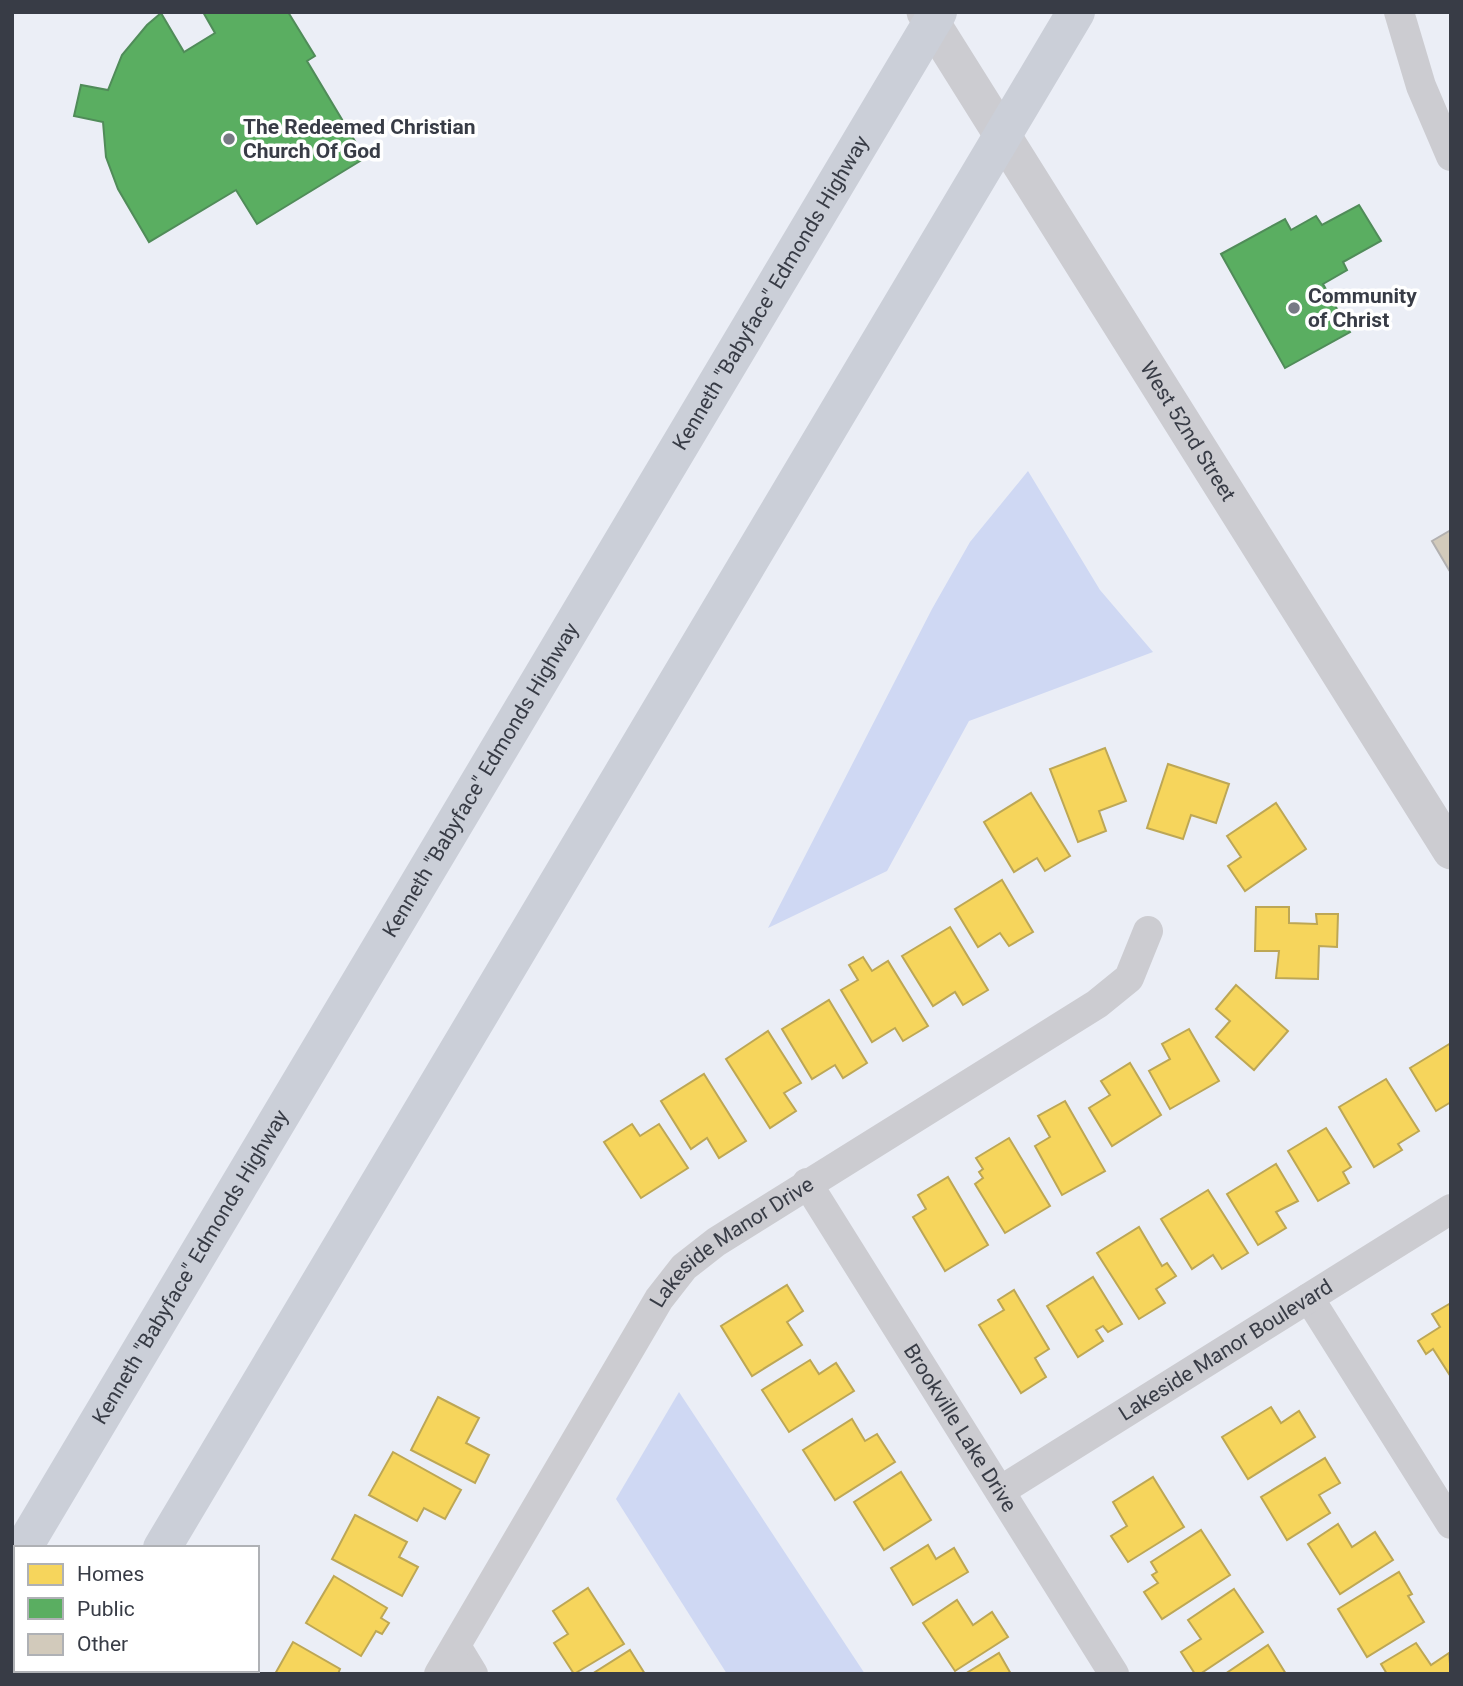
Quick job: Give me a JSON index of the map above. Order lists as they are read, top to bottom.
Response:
{
  "streets": {
    "highway": ["Kenneth \"Babyface\" Edmonds Highway"],
    "street": [
      "West 52nd Street",
      "Lakeside Manor Drive",
      "Lakeside Manor Boulevard",
      "Brookville Lake Drive"
    ]
  },
  "crossings": [
    ["Lakeside Manor Drive", "Brookville Lake Drive"],
    ["Lakeside Manor Boulevard", "Brookville Lake Drive"]
  ],
  "places": ["The Redeemed Christian Church Of God", "Community of Christ"],
  "legend": ["Homes", "Public", "Other"]
}
